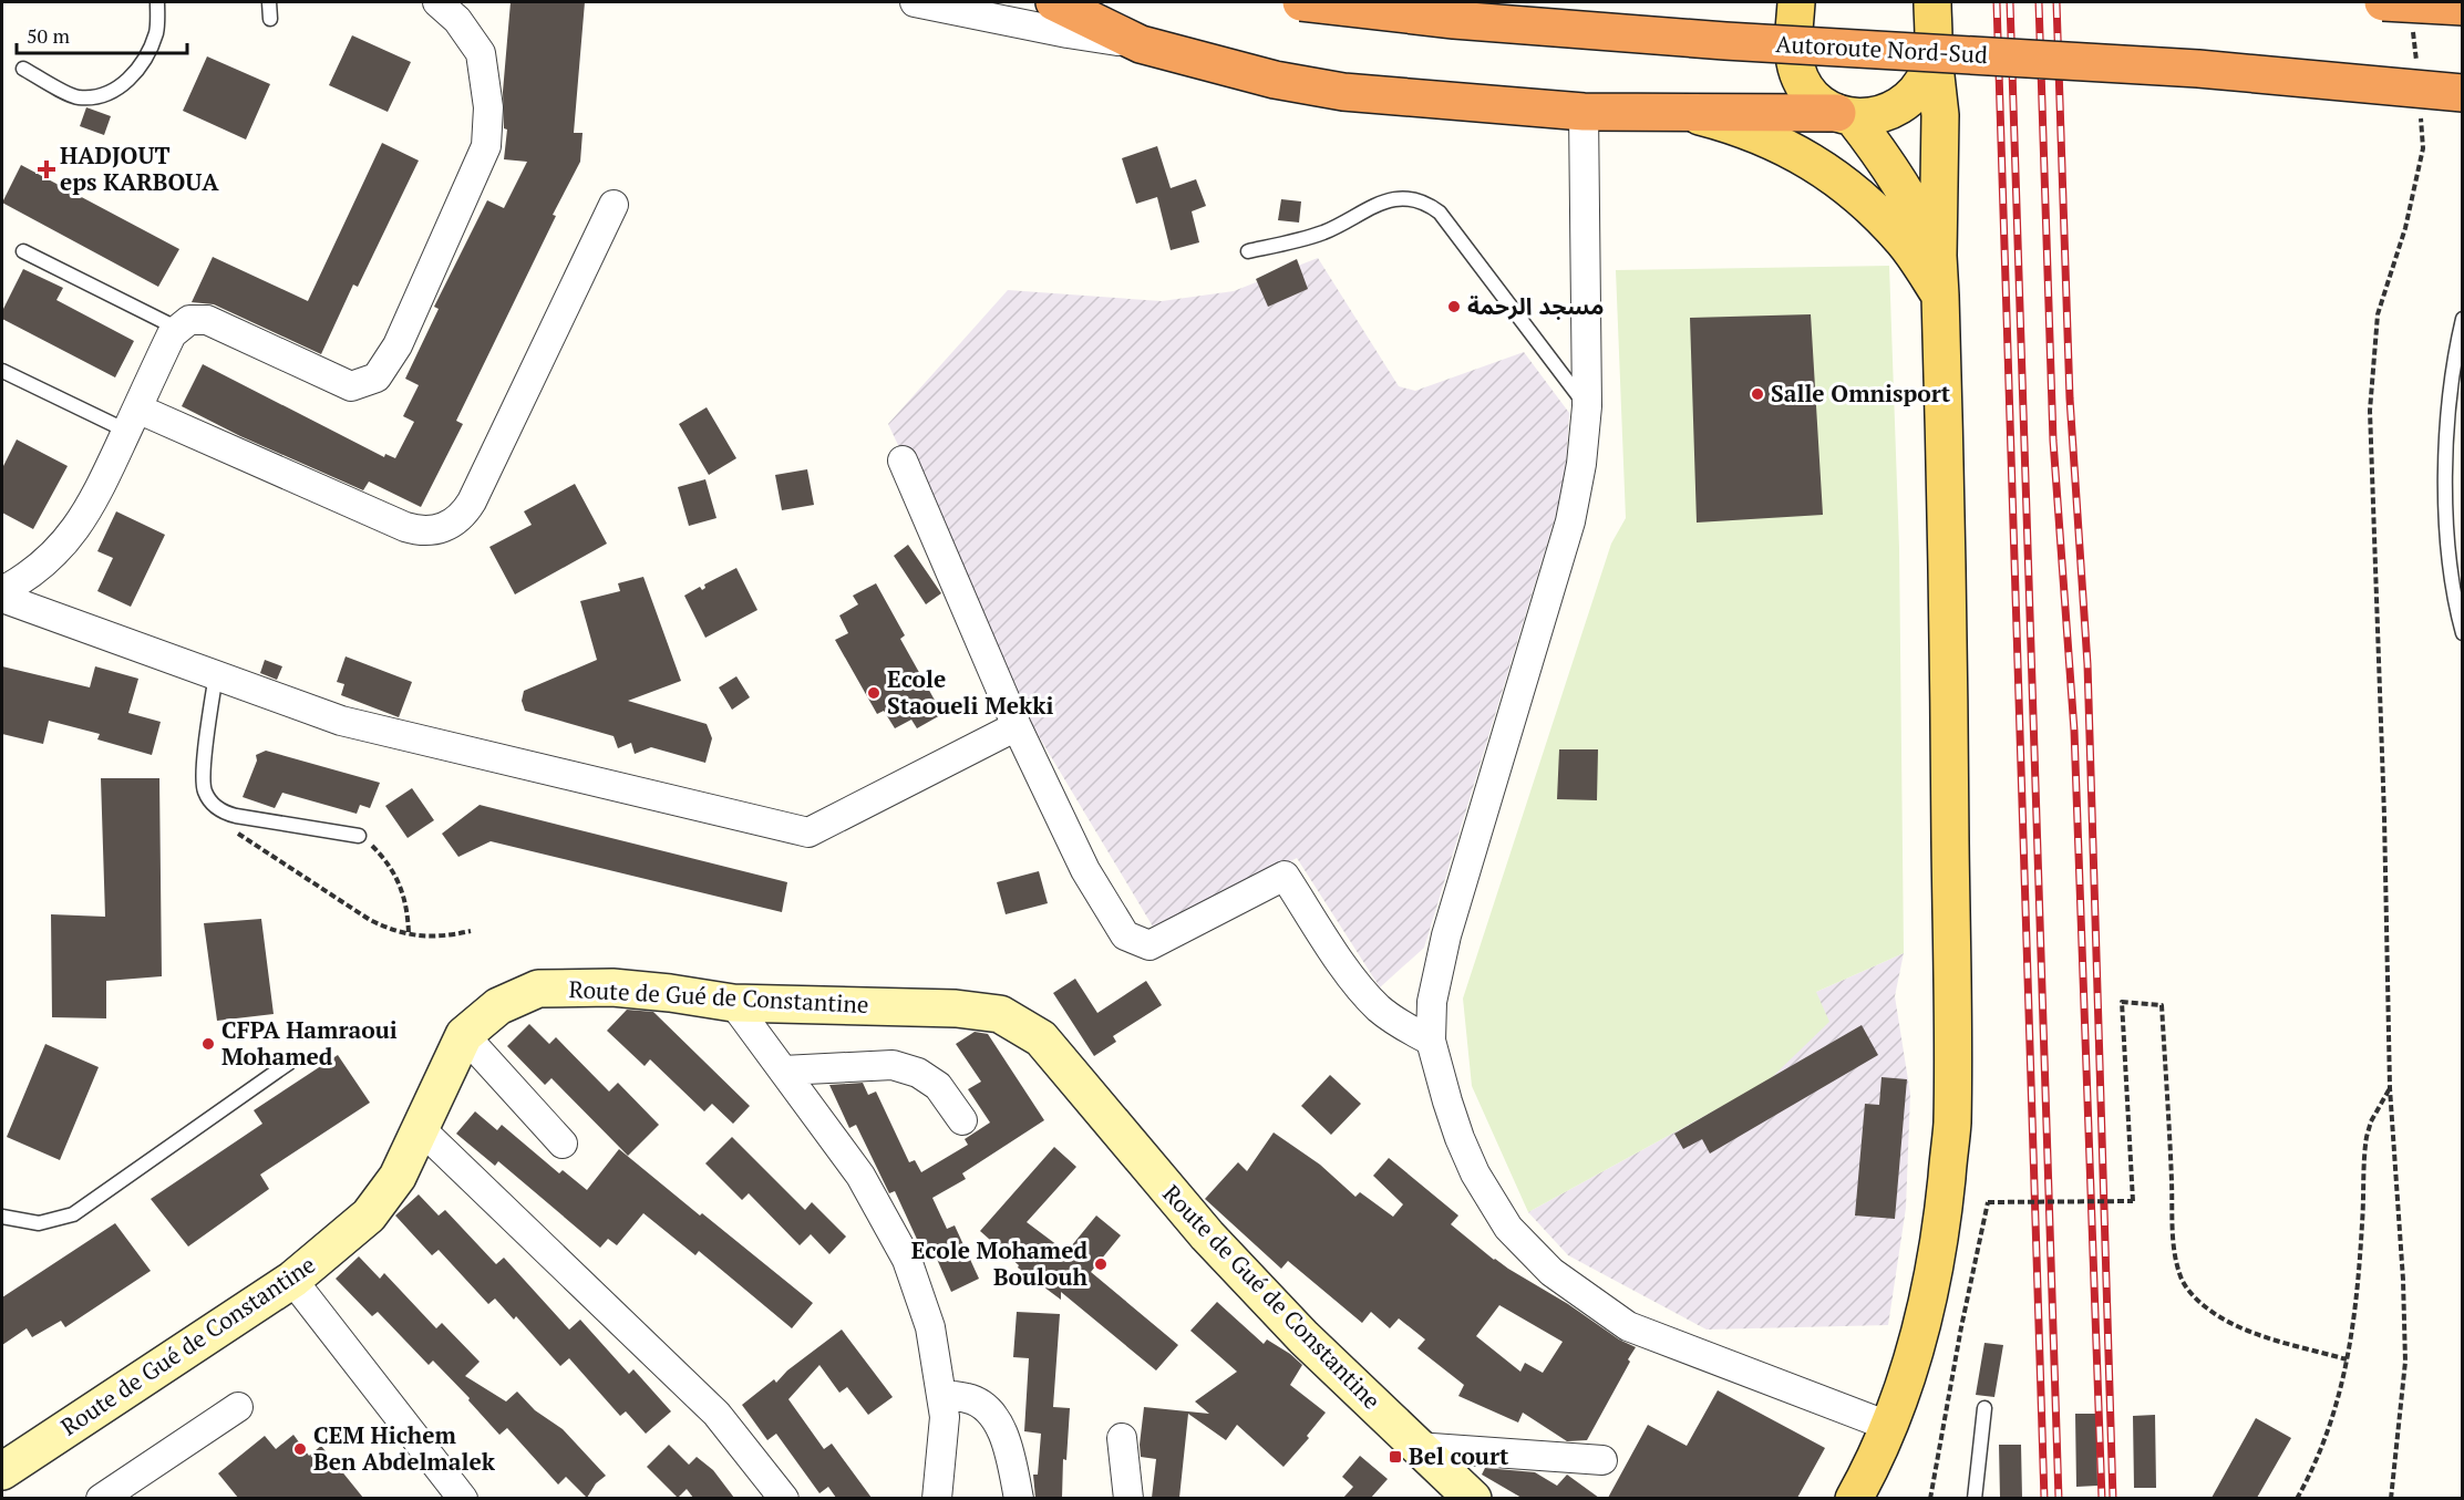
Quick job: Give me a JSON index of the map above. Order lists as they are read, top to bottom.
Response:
{
  "streets": {
    "highway": ["Autoroute Nord-Sud"],
    "main road": ["Route de Gué de Constantine"]
  },
  "places": {
    "health": ["HADJOUT eps KARBOUA"],
    "other": [
      "مسجد الرحمة",
      "Salle Omnisport",
      "Ecole Staoueli Mekki",
      "CFPA Hamraoui Mohamed",
      "Ecole Mohamed Boulouh",
      "CEM Hichem Ben Abdelmalek"
    ],
    "transit": ["Bel court"]
  },
  "scale_bar": "50 m"
}
